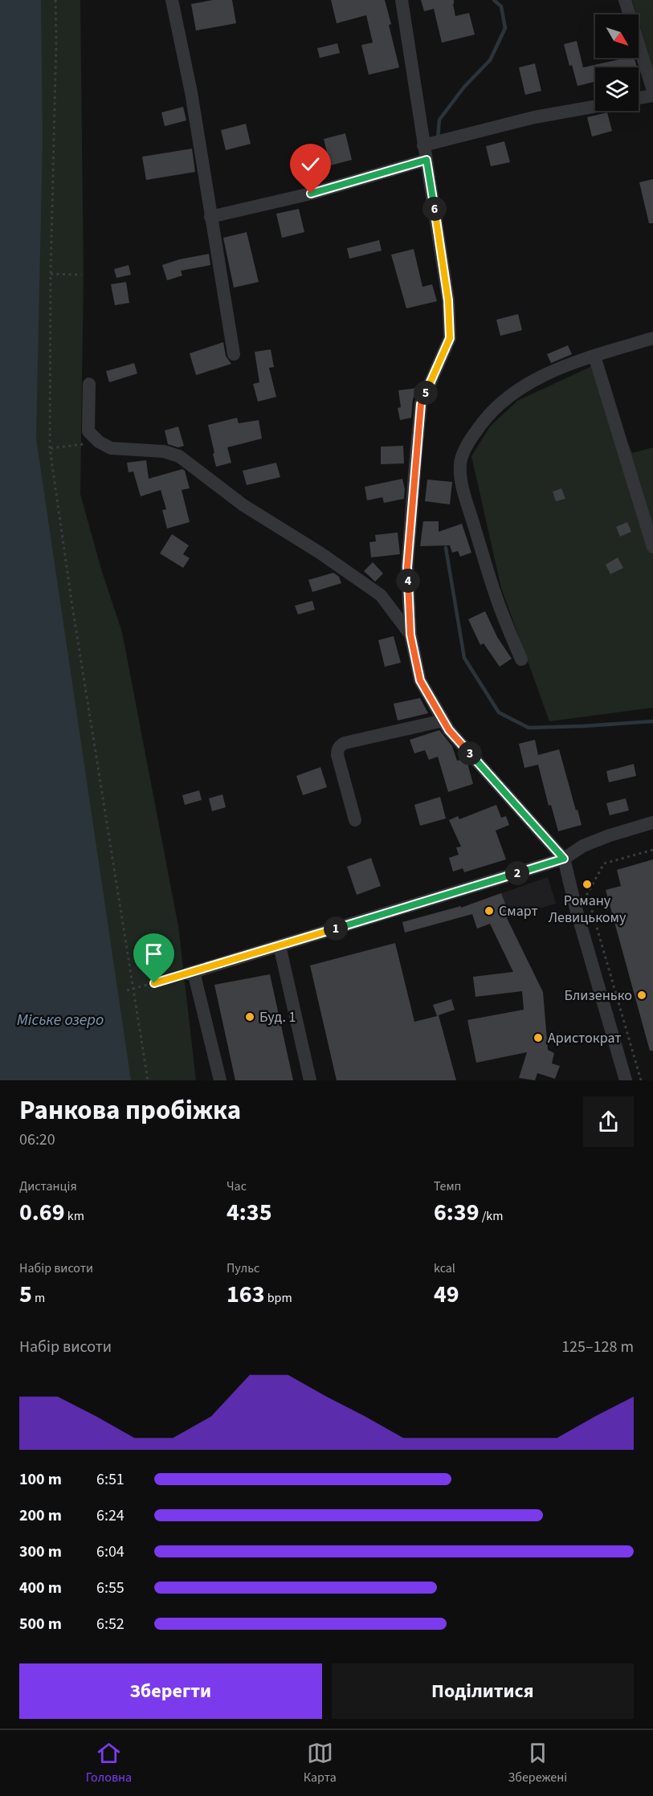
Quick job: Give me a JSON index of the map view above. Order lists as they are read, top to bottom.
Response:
{
  "water": ["Міське озеро"],
  "places": [
    "Роману Левицькому",
    "Смарт",
    "Близенько",
    "Буд. 1",
    "Аристократ"
  ],
  "north": "bottom right",
  "page": {
    "pins": [
      "6",
      "5",
      "4",
      "3",
      "2",
      "1"
    ],
    "heading": ["Ранкова пробіжка", "06:20"],
    "stats": [
      ["Дистанція", "0.69 km"],
      ["Час", "4:35"],
      ["Темп", "6:39 /km"],
      ["Набір висоти", "5 m"],
      ["Пульс", "163 bpm"],
      ["kcal", "49"]
    ],
    "chart": ["Набір висоти", "125–128 m"],
    "list": [
      {
        "name": "100 m",
        "note": "6:51"
      },
      {
        "name": "200 m",
        "note": "6:24"
      },
      {
        "name": "300 m",
        "note": "6:04"
      },
      {
        "name": "400 m",
        "note": "6:55"
      },
      {
        "name": "500 m",
        "note": "6:52"
      }
    ],
    "buttons": ["Зберегти", "Поділитися"],
    "tabs": ["Головна", "Карта", "Збережені"]
  }
}
